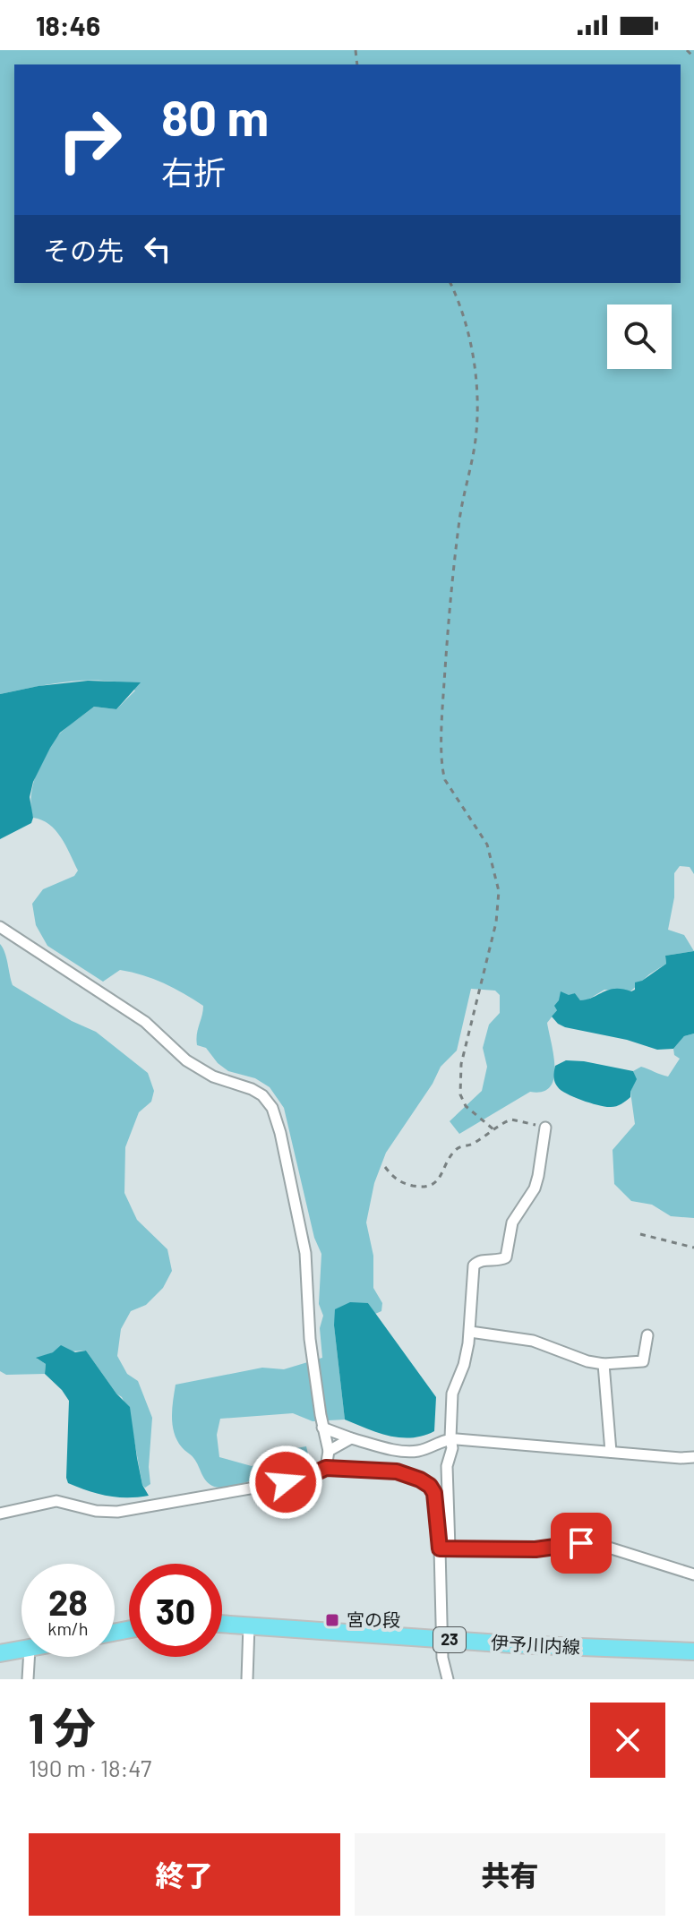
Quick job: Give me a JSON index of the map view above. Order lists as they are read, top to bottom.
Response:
{
  "streets": {
    "main road": ["23", "伊予川内線"]
  },
  "places": {
    "transit": ["宮の段"]
  },
  "page": {
    "status": "18:46",
    "turn": ["80 m", "右折"],
    "then": "その先",
    "speed": "28 km/h",
    "limit": "30",
    "heading": ["1 分", "190 m · 18:47"],
    "buttons": ["終了", "共有"]
  }
}
